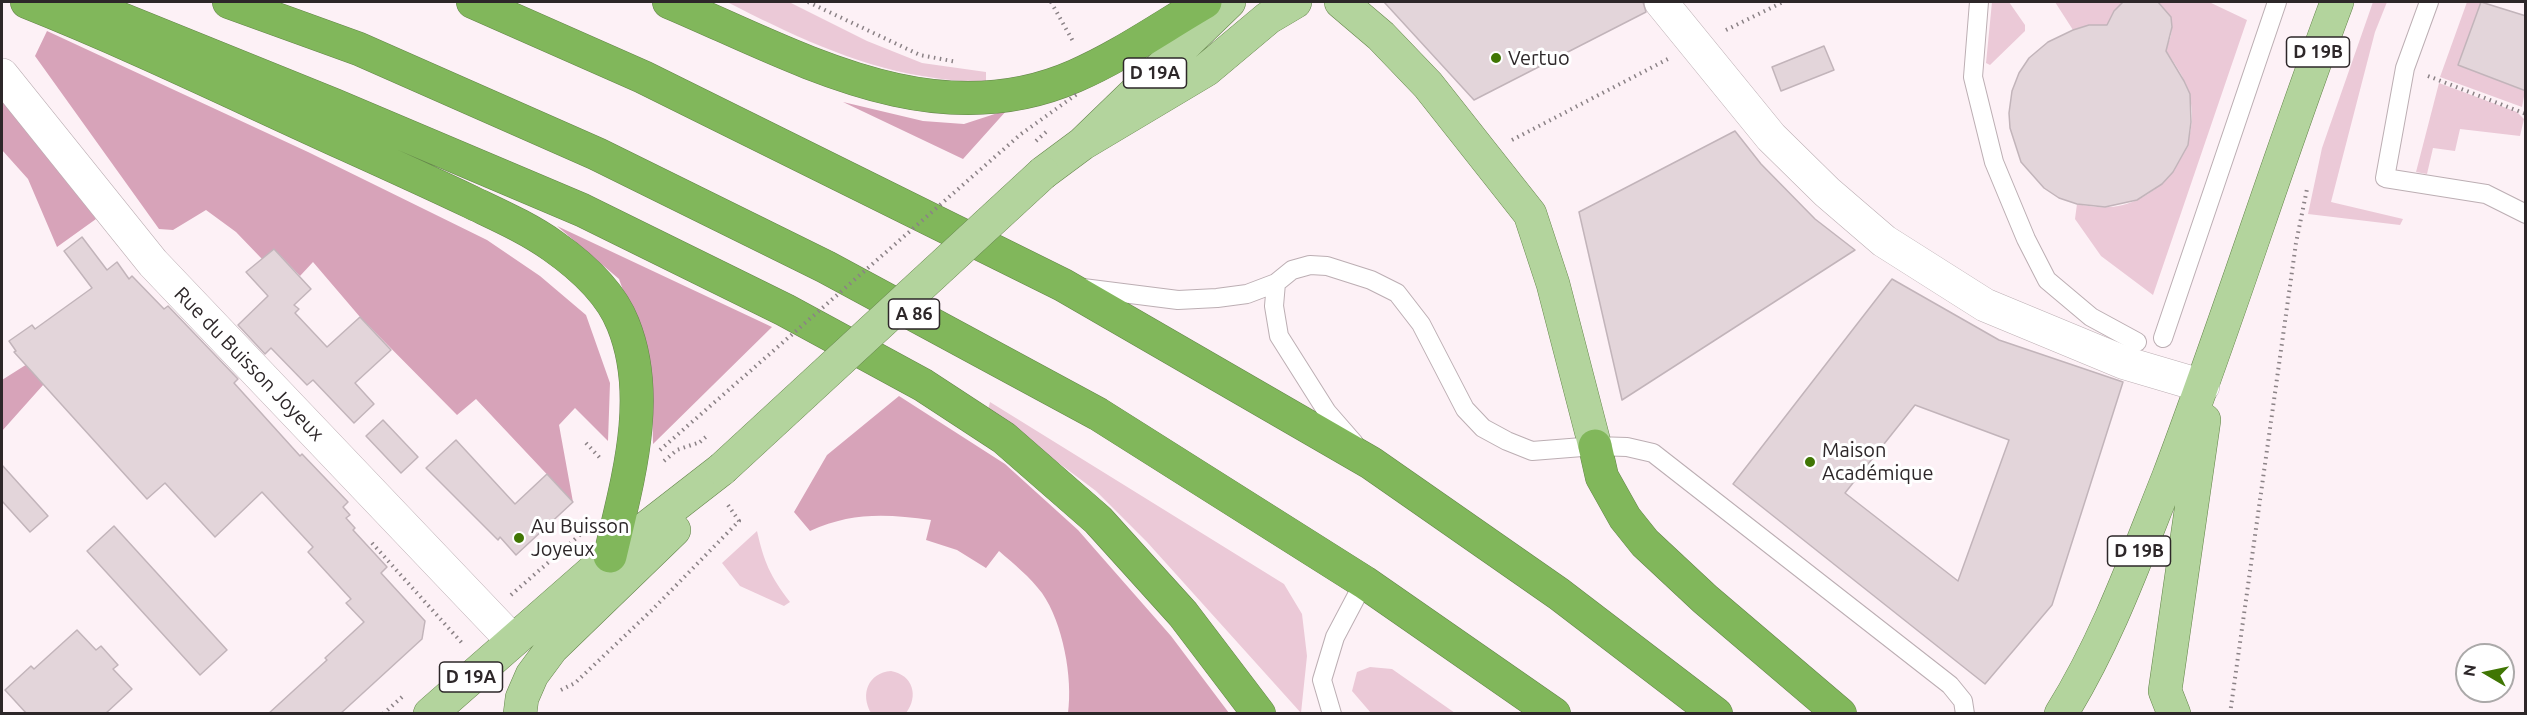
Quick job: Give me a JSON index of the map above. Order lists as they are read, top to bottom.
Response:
{
  "streets": {
    "highway": ["A 86"],
    "main road": ["D 19B", "D 19A"],
    "street": ["Rue du Buisson Joyeux"]
  },
  "crossings": [
    ["D 19A", "Rue du Buisson Joyeux"]
  ],
  "places": ["Vertuo", "Maison Académique", "Au Buisson Joyeux"],
  "north": "left"
}
